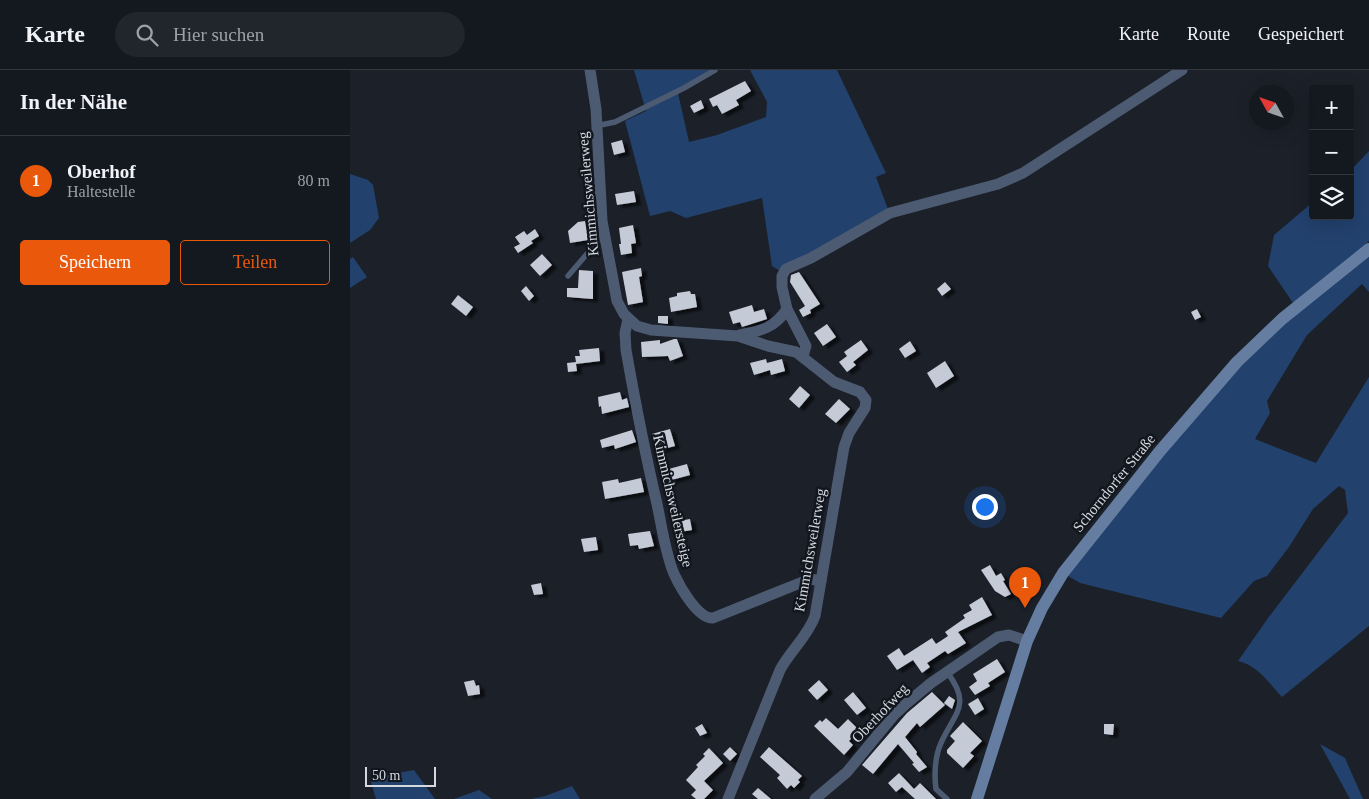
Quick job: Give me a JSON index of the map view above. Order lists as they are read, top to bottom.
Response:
{
  "streets": {
    "main road": ["Schorndorfer Straße"],
    "street": ["Kimmichsweilerweg", "Kimmichsweilersteige", "Oberhofweg"]
  },
  "crossings": [
    ["Kimmichsweilerweg", "Kimmichsweilersteige"],
    ["Schorndorfer Straße", "Oberhofweg"]
  ],
  "scale_bar": "50 m",
  "north": "top left",
  "page": {
    "header": "Karte",
    "search": "Hier suchen",
    "nav": ["Karte", "Route", "Gespeichert"],
    "heading": "In der Nähe",
    "map_buttons": ["+", "−"],
    "list": [
      {
        "mark": "1",
        "name": "Oberhof",
        "note": "Haltestelle",
        "value": "80 m"
      }
    ],
    "buttons": ["Speichern", "Teilen"],
    "pins": "1",
    "scale": "50 m"
  }
}
